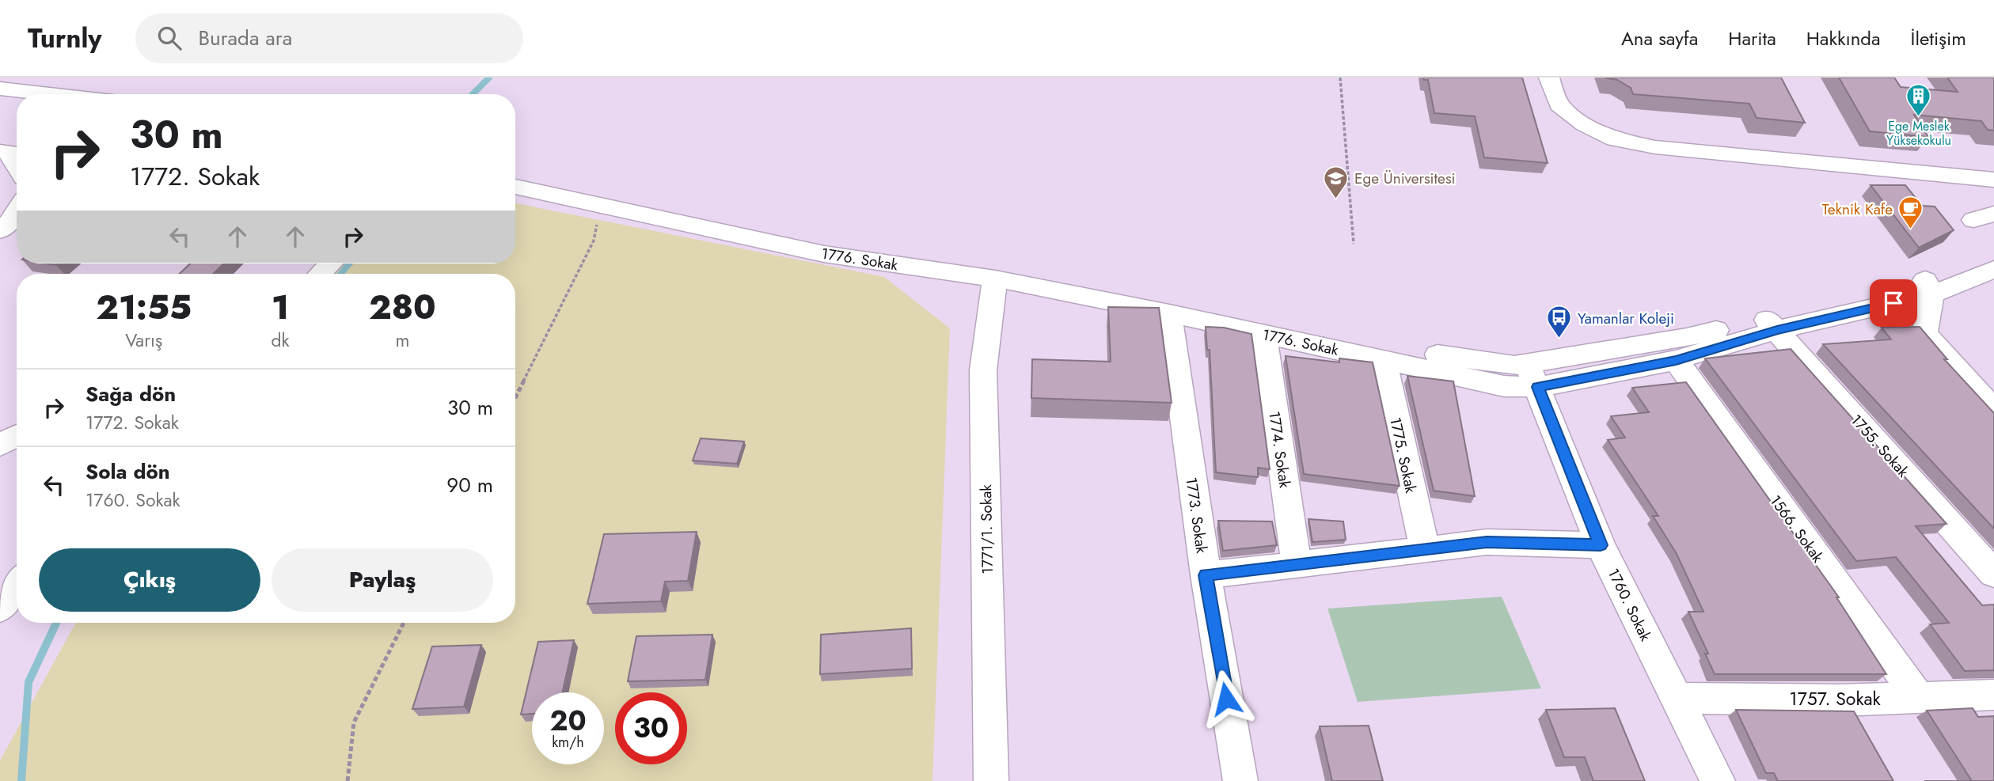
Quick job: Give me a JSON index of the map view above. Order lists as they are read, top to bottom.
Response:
{
  "streets": {
    "street": [
      "1776. Sokak",
      "1755. Sokak",
      "1774. Sokak",
      "1775. Sokak",
      "1773. Sokak",
      "1566. Sokak",
      "1771/1. Sokak",
      "1760. Sokak",
      "1757. Sokak"
    ]
  },
  "crossings": [
    ["1776. Sokak", "1755. Sokak"],
    ["1776. Sokak", "1774. Sokak"],
    ["1776. Sokak", "1775. Sokak"],
    ["1776. Sokak", "1773. Sokak"],
    ["1776. Sokak", "1566. Sokak"],
    ["1776. Sokak", "1771/1. Sokak"],
    ["1776. Sokak", "1760. Sokak"],
    ["1566. Sokak", "1757. Sokak"],
    ["1760. Sokak", "1757. Sokak"]
  ],
  "places": {
    "building": ["Ege Meslek Yüksekokulu"],
    "school or university": ["Ege Üniversitesi"],
    "cafe": ["Teknik Kafe"],
    "bus stop": ["Yamanlar Koleji"]
  },
  "page": {
    "header": "Turnly",
    "search": "Burada ara",
    "nav": [
      "Ana sayfa",
      "Harita",
      "Hakkında",
      "İletişim"
    ],
    "turn": ["30 m", "1772. Sokak"],
    "eta": [
      "21:55",
      "Varış",
      "1",
      "dk",
      "280",
      "m"
    ],
    "list": [
      {
        "name": "Sağa dön",
        "note": "1772. Sokak",
        "value": "30 m"
      },
      {
        "name": "Sola dön",
        "note": "1760. Sokak",
        "value": "90 m"
      }
    ],
    "buttons": ["Çıkış", "Paylaş"],
    "speed": "20 km/h",
    "limit": "30"
  }
}
